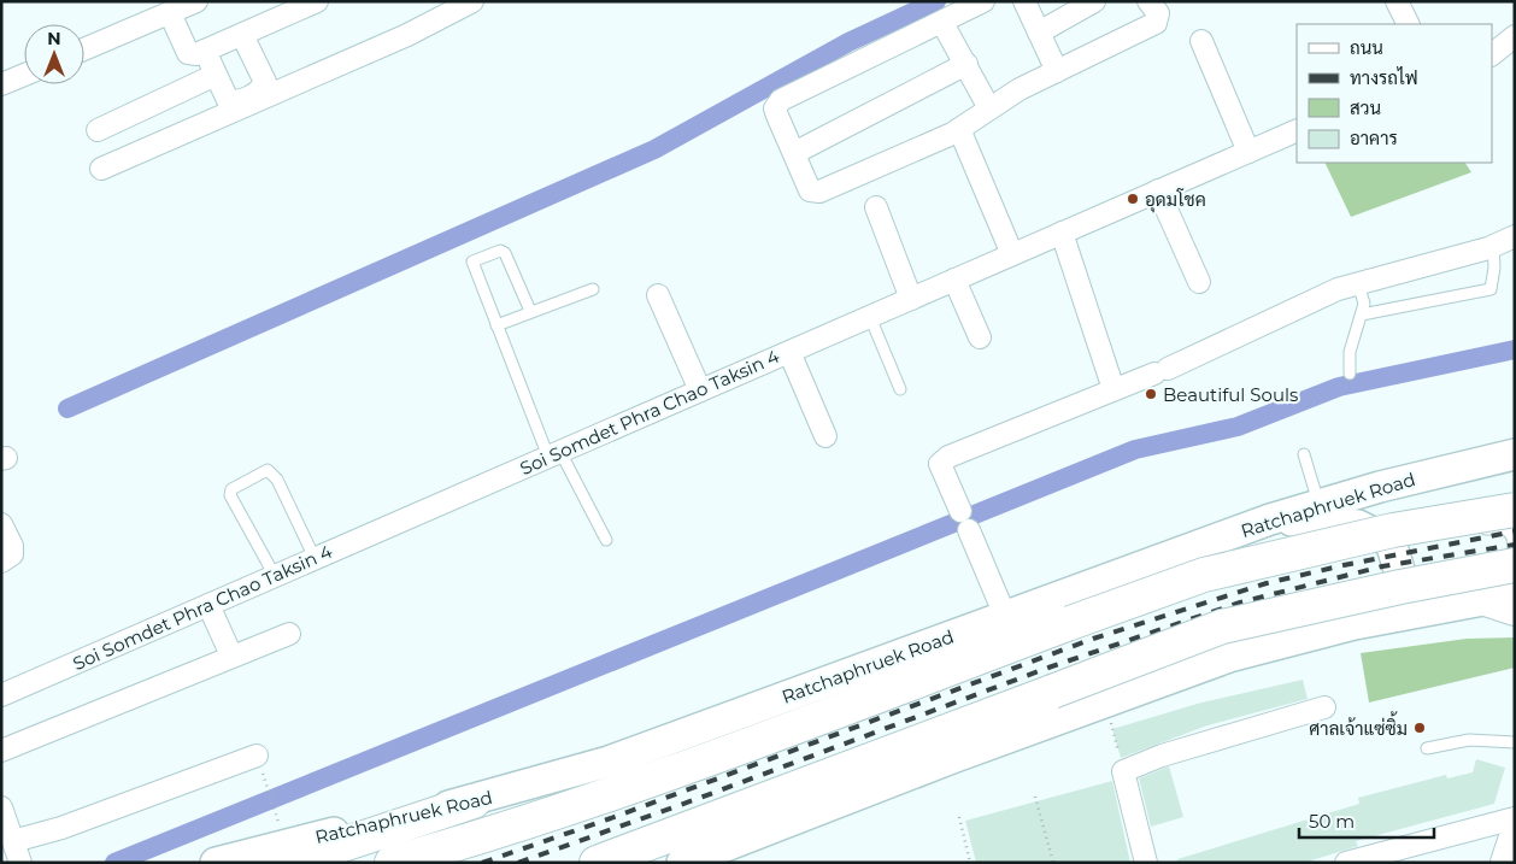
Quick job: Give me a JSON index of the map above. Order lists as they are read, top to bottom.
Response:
{
  "streets": {
    "main road": ["Ratchaphruek Road"],
    "street": ["Soi Somdet Phra Chao Taksin 4"]
  },
  "places": ["อุดมโชค", "Beautiful Souls", "ศาลเจ้าแซ่ซิ้ม"],
  "legend": [
    "ถนน",
    "ทางรถไฟ",
    "สวน",
    "อาคาร"
  ],
  "scale_bar": "50 m",
  "north": "top"
}
